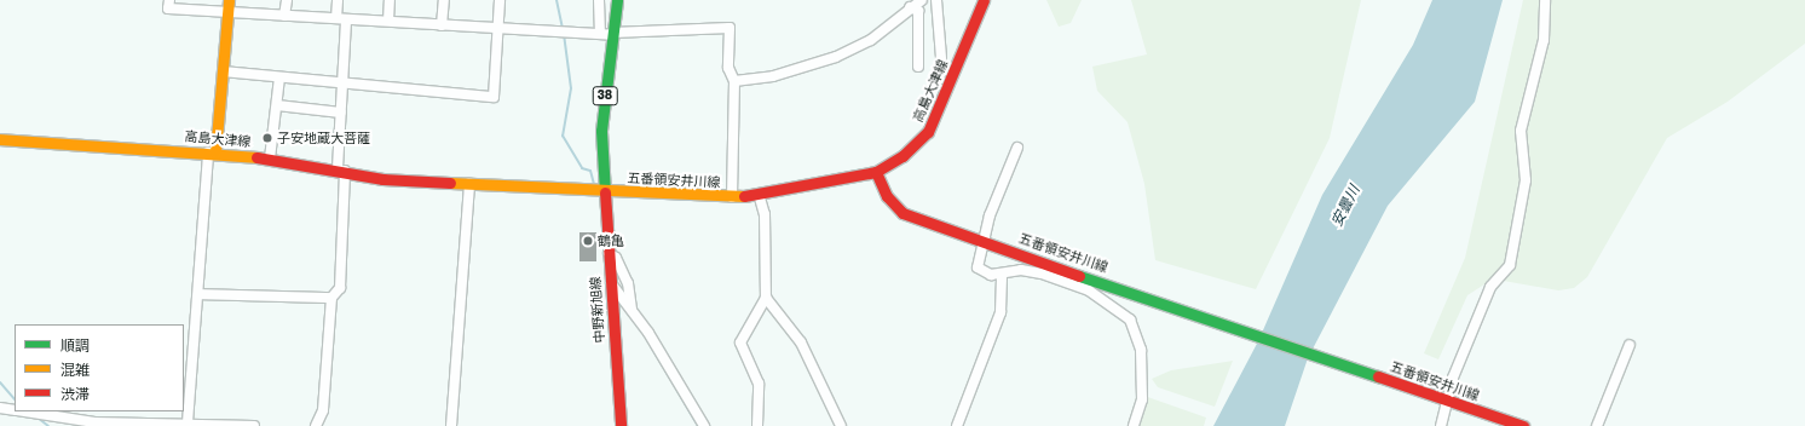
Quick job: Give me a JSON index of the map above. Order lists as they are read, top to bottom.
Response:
{
  "streets": {
    "main road": [
      "高島大津線",
      "38",
      "五番領安井川線",
      "中野新旭線"
    ]
  },
  "crossings": [
    ["高島大津線", "38"],
    ["高島大津線", "五番領安井川線"],
    ["高島大津線", "中野新旭線"],
    ["38", "五番領安井川線"],
    ["38", "中野新旭線"],
    ["五番領安井川線", "中野新旭線"]
  ],
  "water": ["安曇川"],
  "places": ["子安地蔵大菩薩", "鶴亀"],
  "legend": ["順調", "混雑", "渋滞"]
}
